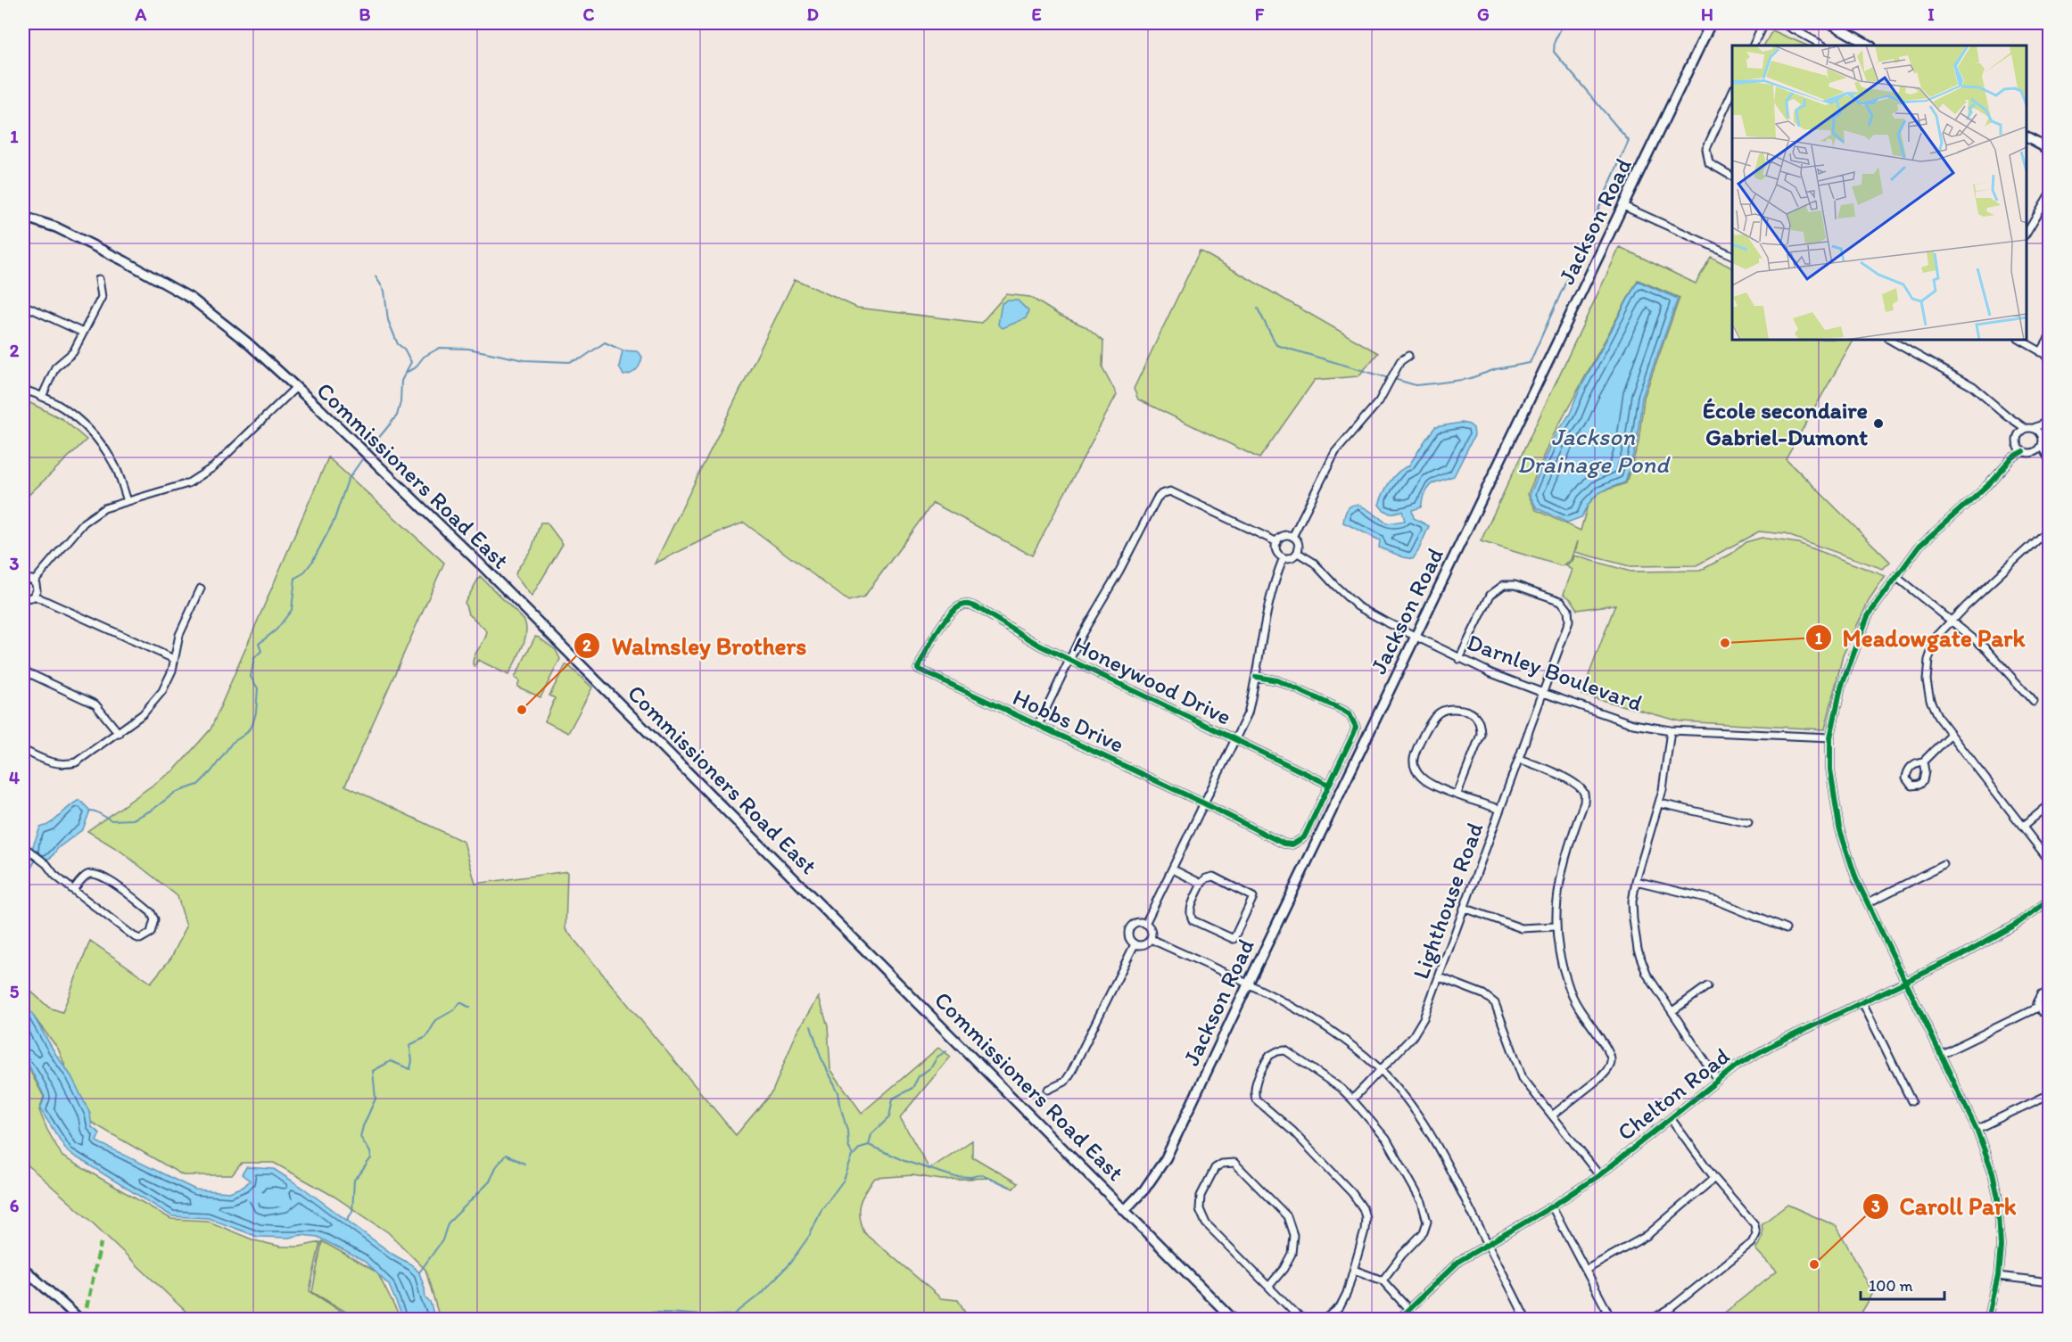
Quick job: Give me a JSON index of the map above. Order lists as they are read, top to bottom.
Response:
{
  "streets": {
    "main road": ["Jackson Road", "Commissioners Road East"],
    "street": [
      "Darnley Boulevard",
      "Honeywood Drive",
      "Hobbs Drive",
      "Lighthouse Road",
      "Chelton Road"
    ]
  },
  "crossings": [
    ["Jackson Road", "Commissioners Road East"],
    ["Jackson Road", "Darnley Boulevard"],
    ["Darnley Boulevard", "Lighthouse Road"],
    ["Honeywood Drive", "Hobbs Drive"]
  ],
  "water": ["Jackson Drainage Pond"],
  "places": [
    "École secondaire Gabriel-Dumont",
    "Meadowgate Park",
    "Walmsley Brothers",
    "Caroll Park"
  ],
  "scale_bar": "100 m",
  "grid": {
    "columns": [
      "A",
      "B",
      "C",
      "D",
      "E",
      "F",
      "G",
      "H",
      "I"
    ],
    "rows": [
      "1",
      "2",
      "3",
      "4",
      "5",
      "6"
    ]
  }
}
